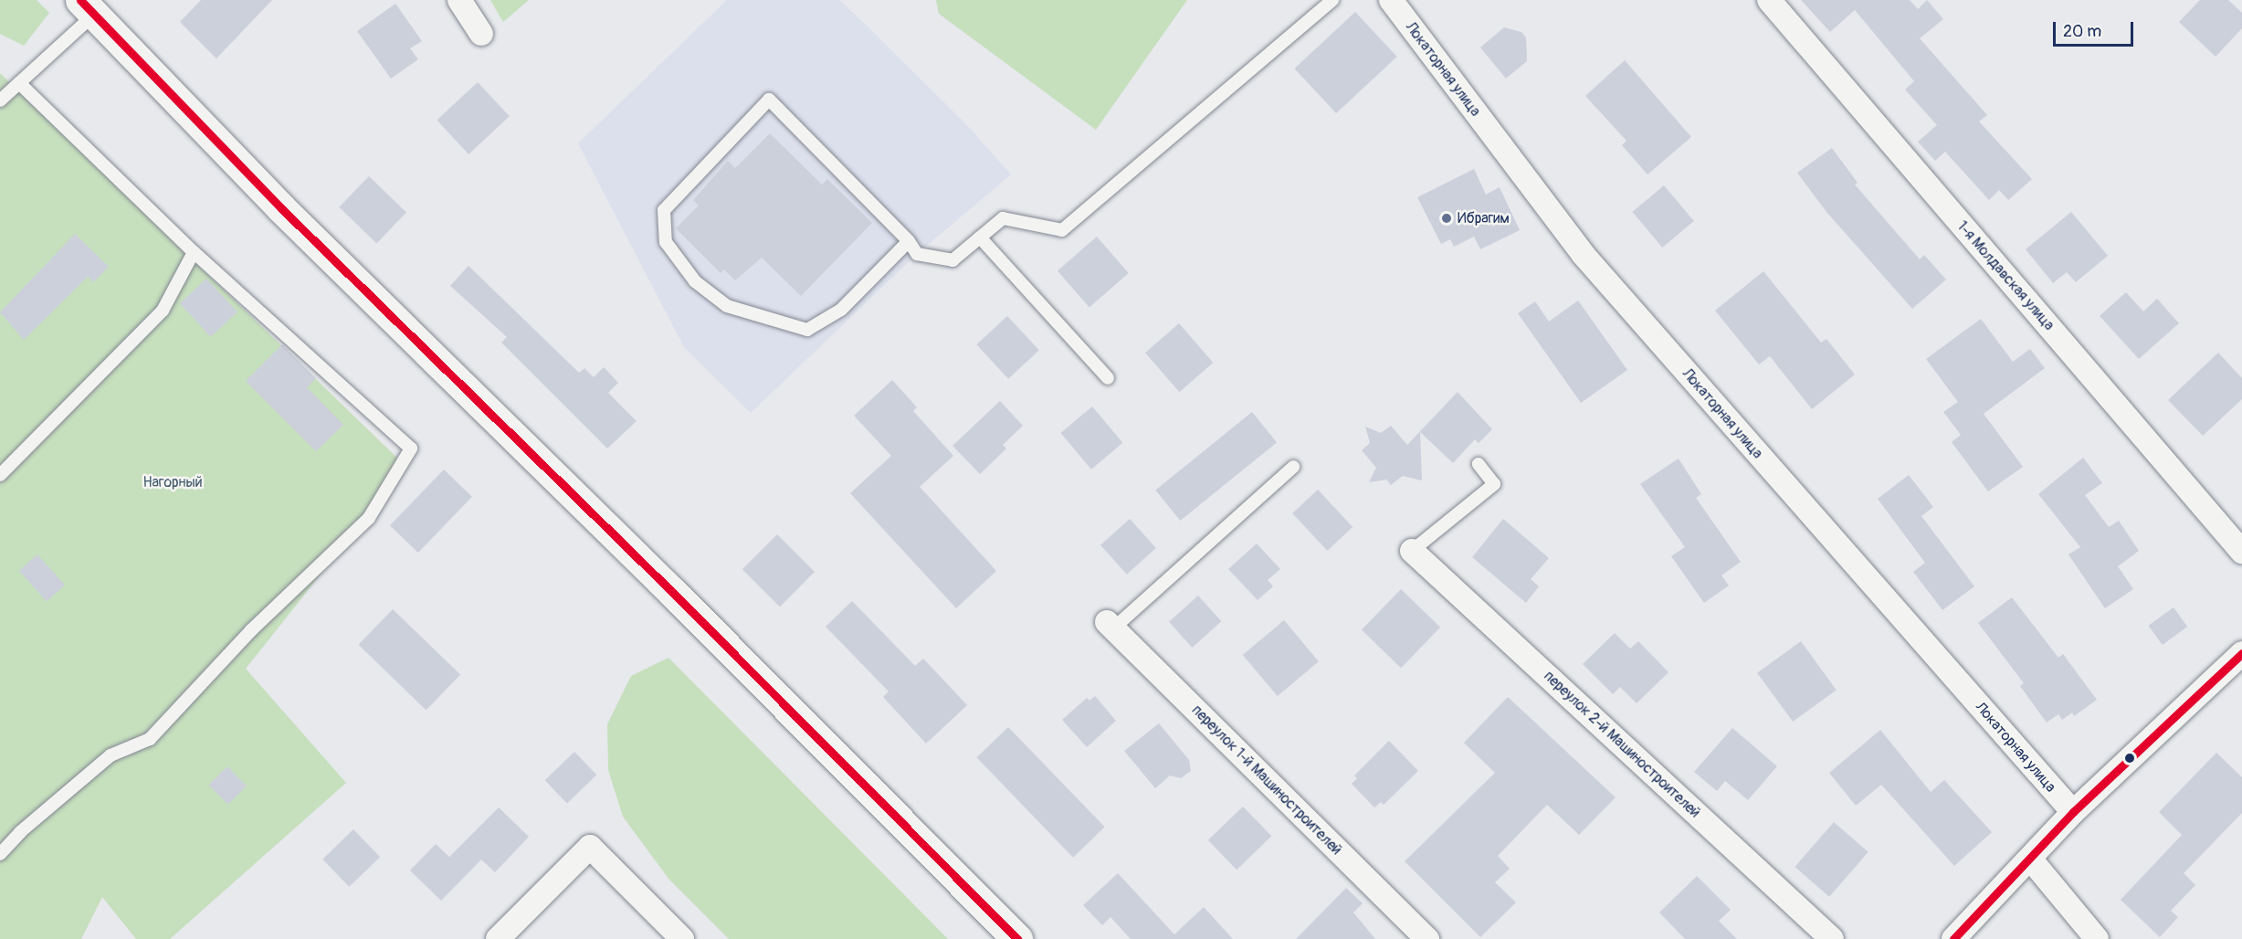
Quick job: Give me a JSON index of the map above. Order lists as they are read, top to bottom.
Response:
{
  "streets": {
    "street": [
      "Локаторная улица",
      "1-я Молдавская улица",
      "переулок 2-й Машиностроителей",
      "переулок 1-й Машиностроителей"
    ]
  },
  "parks": ["Нагорный"],
  "places": ["Ибрагим"],
  "scale_bar": "20 m"
}
